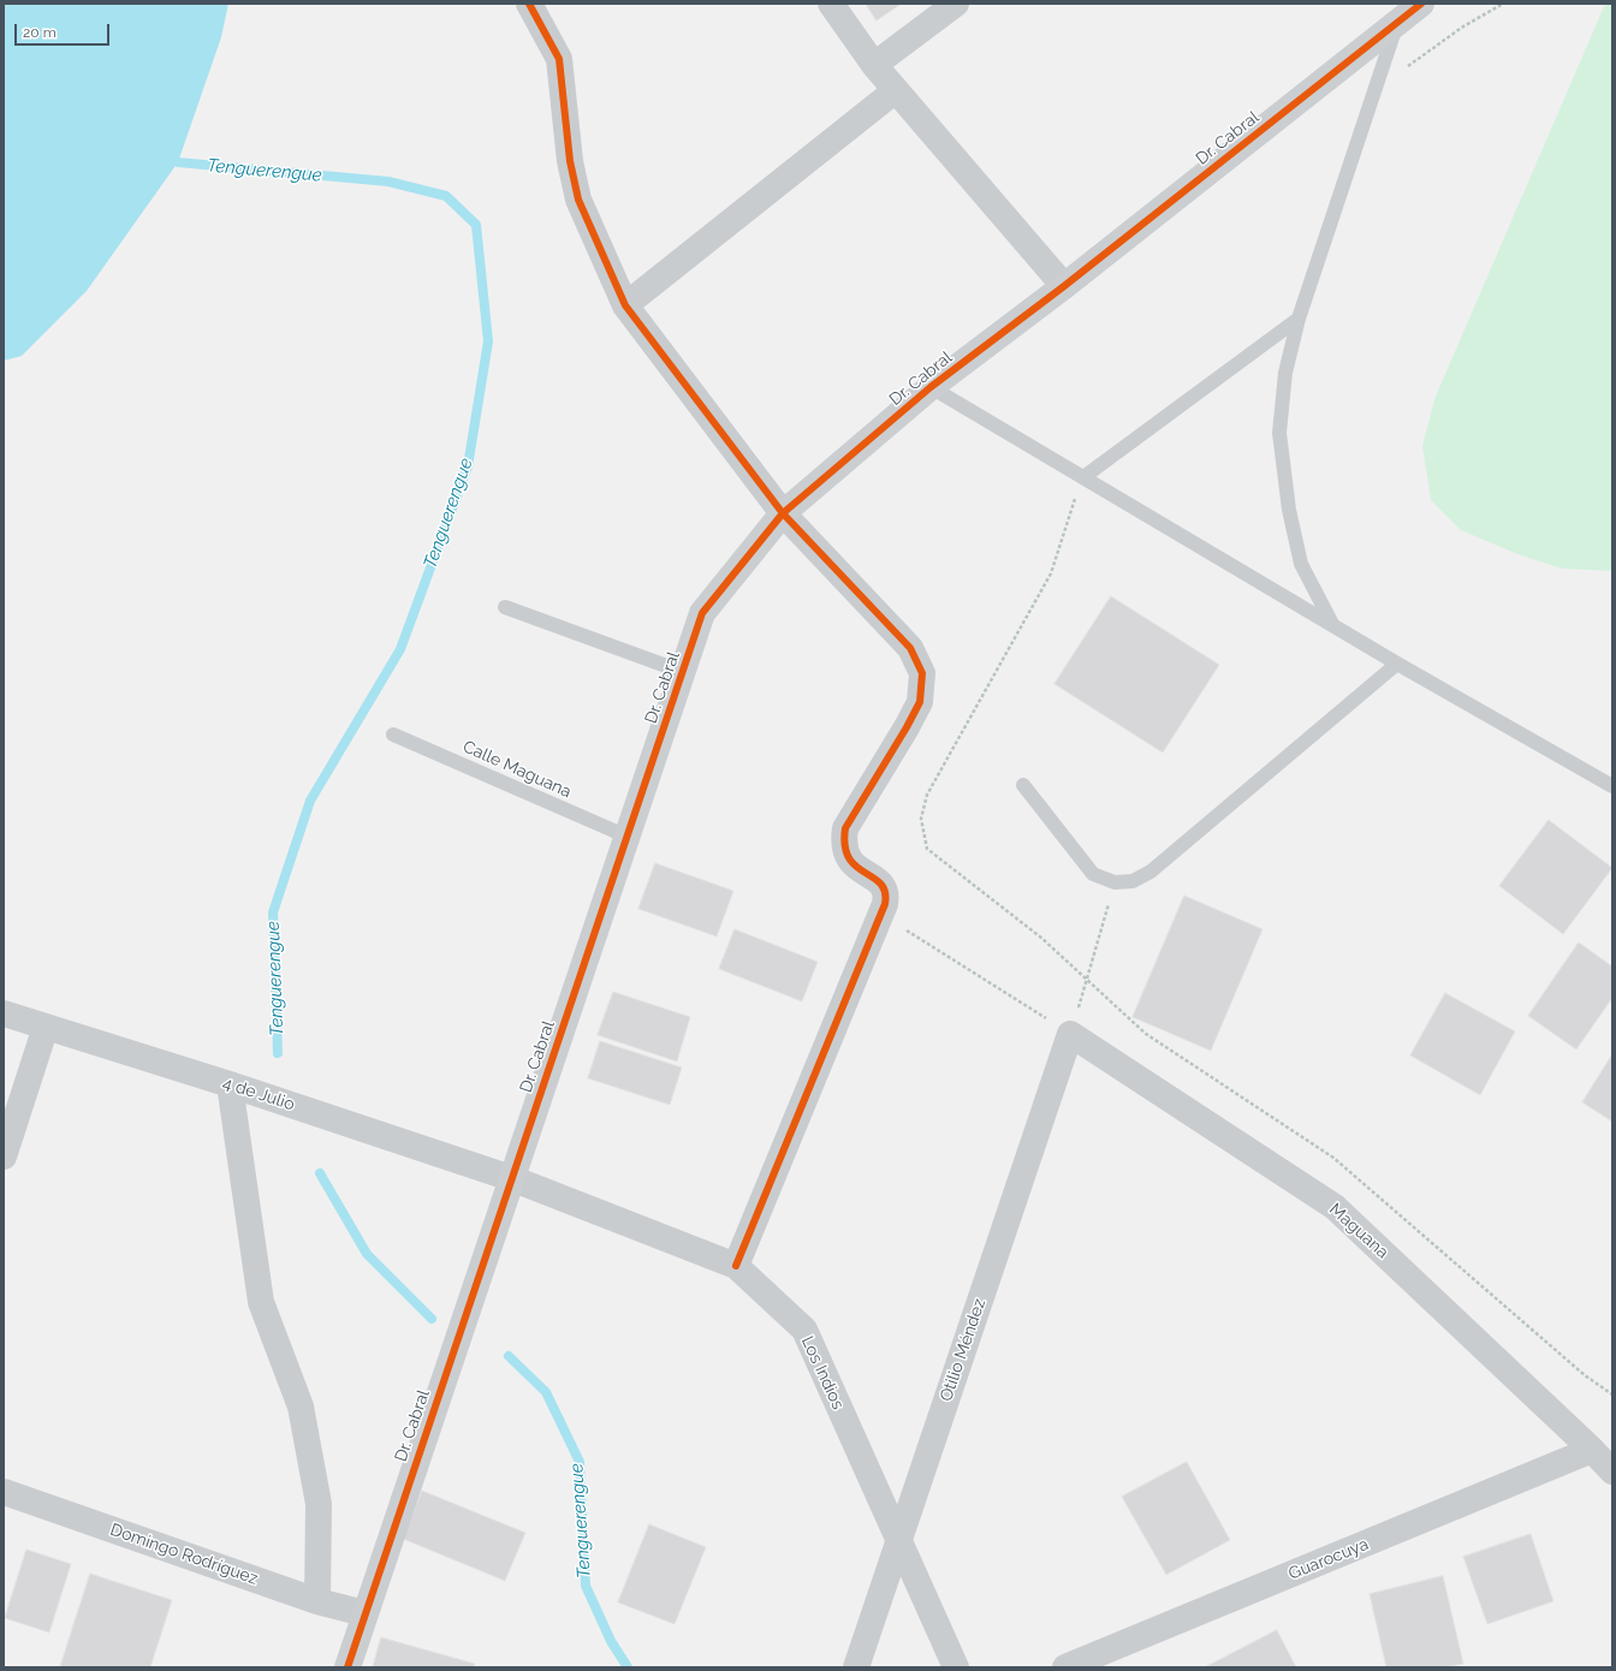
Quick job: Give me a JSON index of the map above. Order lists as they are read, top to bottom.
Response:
{
  "streets": {
    "street": [
      "Dr. Cabral",
      "4 de Julio",
      "Maguana",
      "Otilio Méndez",
      "Los Indios",
      "Domingo Rodríguez",
      "Guarocuya"
    ],
    "lane": ["Calle Maguana"]
  },
  "crossings": [
    ["Dr. Cabral", "Calle Maguana"],
    ["Dr. Cabral", "4 de Julio"],
    ["Dr. Cabral", "Los Indios"],
    ["Dr. Cabral", "Domingo Rodríguez"],
    ["4 de Julio", "Los Indios"],
    ["Maguana", "Otilio Méndez"],
    ["Maguana", "Guarocuya"],
    ["Otilio Méndez", "Los Indios"]
  ],
  "water": ["Tenguerengue"],
  "scale_bar": "20 m"
}
